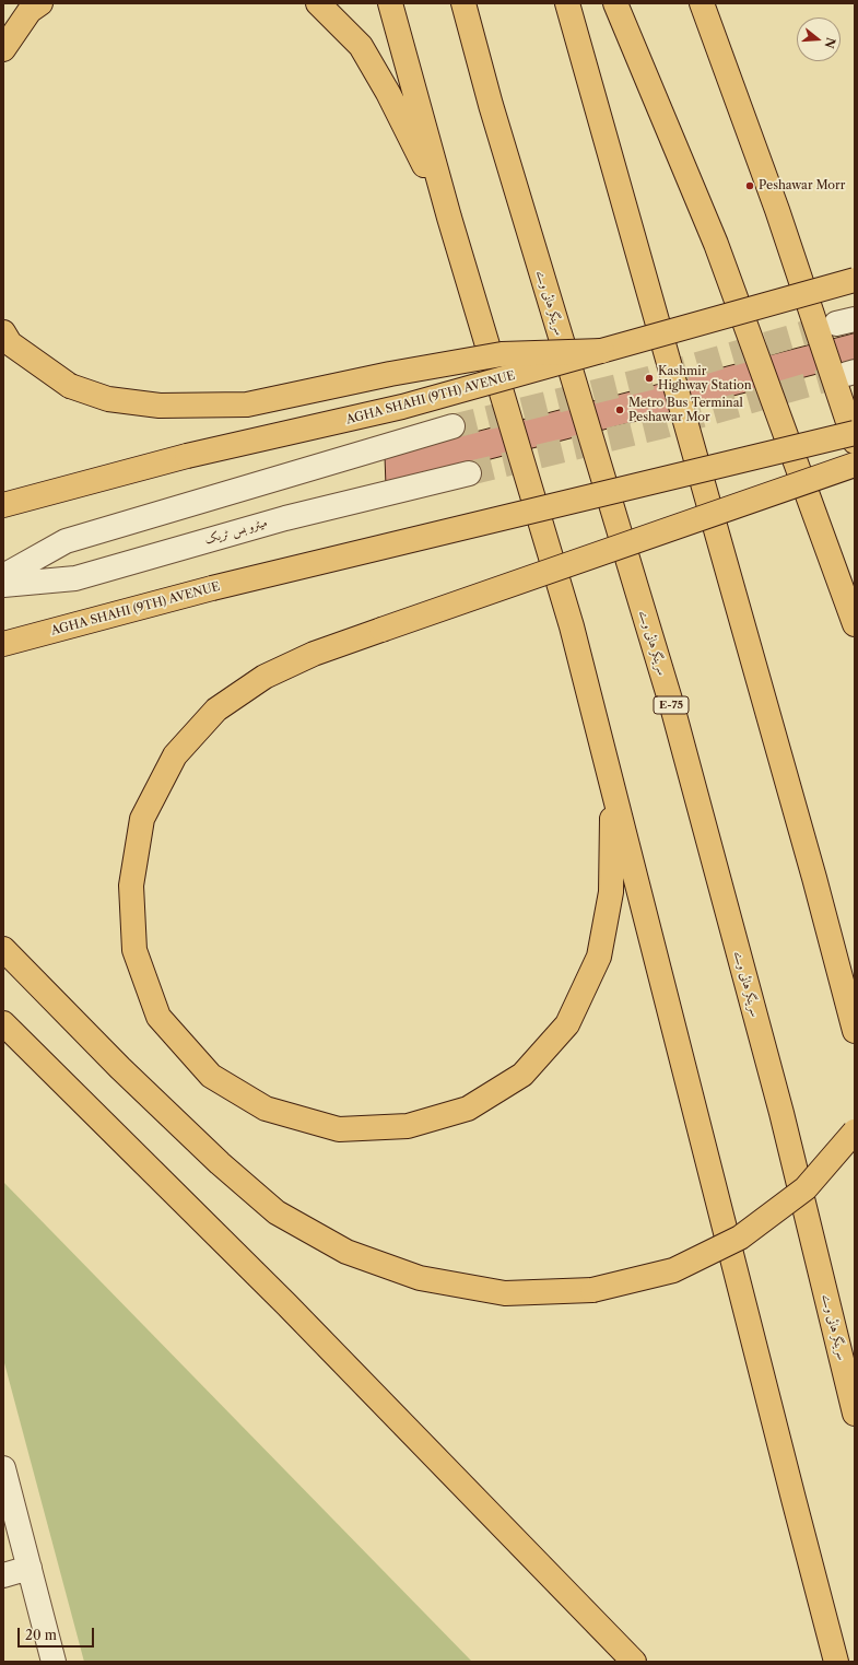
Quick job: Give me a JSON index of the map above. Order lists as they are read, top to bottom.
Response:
{
  "streets": {
    "main road": ["سرینگر ہائی وے", "AGHA SHAHI (9TH) AVENUE", "E-75"],
    "street": ["میٹرو بس ٹریک"]
  },
  "places": ["Peshawar Morr", "Kashmir Highway Station", "Metro Bus Terminal Peshawar Mor"],
  "scale_bar": "20 m",
  "north": "right"
}
